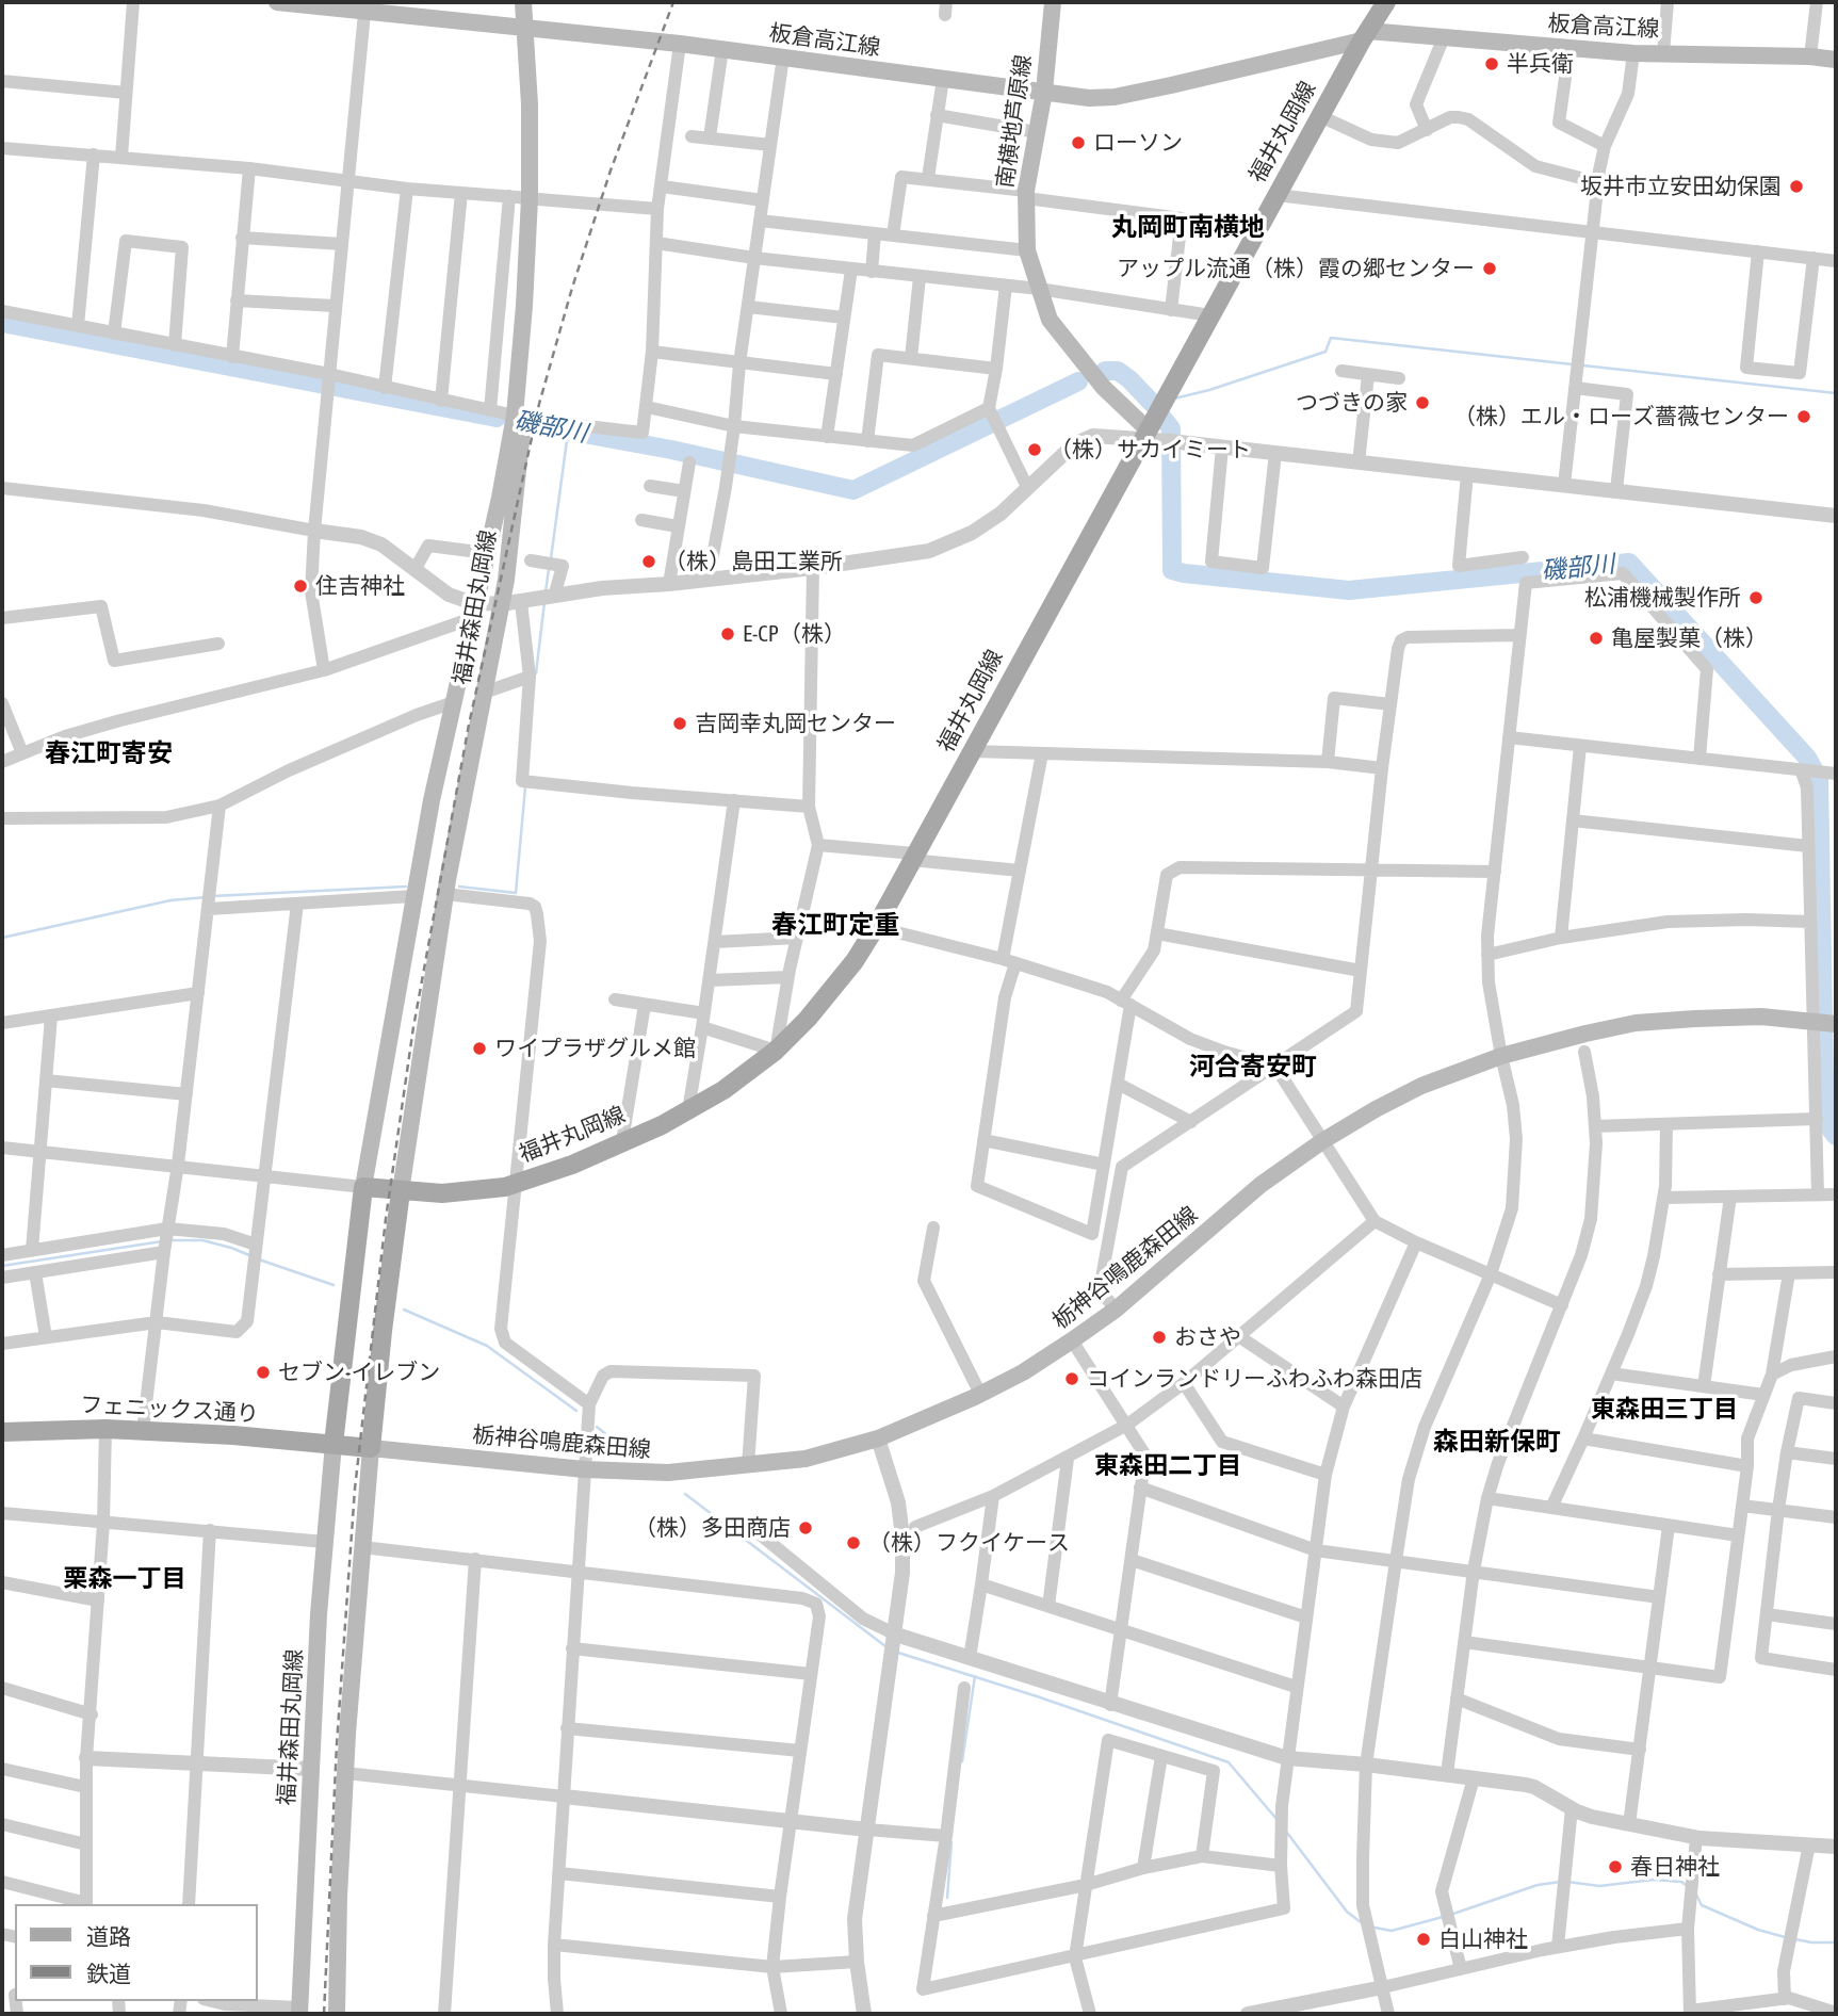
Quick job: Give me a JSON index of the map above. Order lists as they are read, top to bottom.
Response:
{
  "streets": {
    "main road": [
      "板倉高江線",
      "南横地芦原線",
      "福井丸岡線",
      "福井森田丸岡線",
      "栃神谷鳴鹿森田線",
      "フェニックス通り"
    ]
  },
  "crossings": [
    ["板倉高江線", "南横地芦原線"],
    ["板倉高江線", "福井丸岡線"],
    ["板倉高江線", "福井森田丸岡線"],
    ["南横地芦原線", "福井丸岡線"],
    ["福井丸岡線", "福井森田丸岡線"],
    ["福井森田丸岡線", "フェニックス通り"]
  ],
  "districts": [
    "丸岡町南横地",
    "春江町寄安",
    "春江町定重",
    "河合寄安町",
    "東森田三丁目",
    "森田新保町",
    "東森田二丁目",
    "栗森一丁目"
  ],
  "water": ["磯部川"],
  "places": [
    "半兵衛",
    "ローソン",
    "坂井市立安田幼保園",
    "アップル流通（株）霞の郷センター",
    "つづきの家",
    "（株）エル・ローズ薔薇センター",
    "（株）サカイミート",
    "（株）島田工業所",
    "住吉神社",
    "松浦機械製作所",
    "E-CP（株）",
    "亀屋製菓（株）",
    "吉岡幸丸岡センター",
    "ワイプラザグルメ館",
    "おさや",
    "セブン-イレブン",
    "コインランドリーふわふわ森田店",
    "（株）多田商店",
    "（株）フクイケース",
    "春日神社",
    "白山神社"
  ],
  "legend": ["道路", "鉄道"]
}
